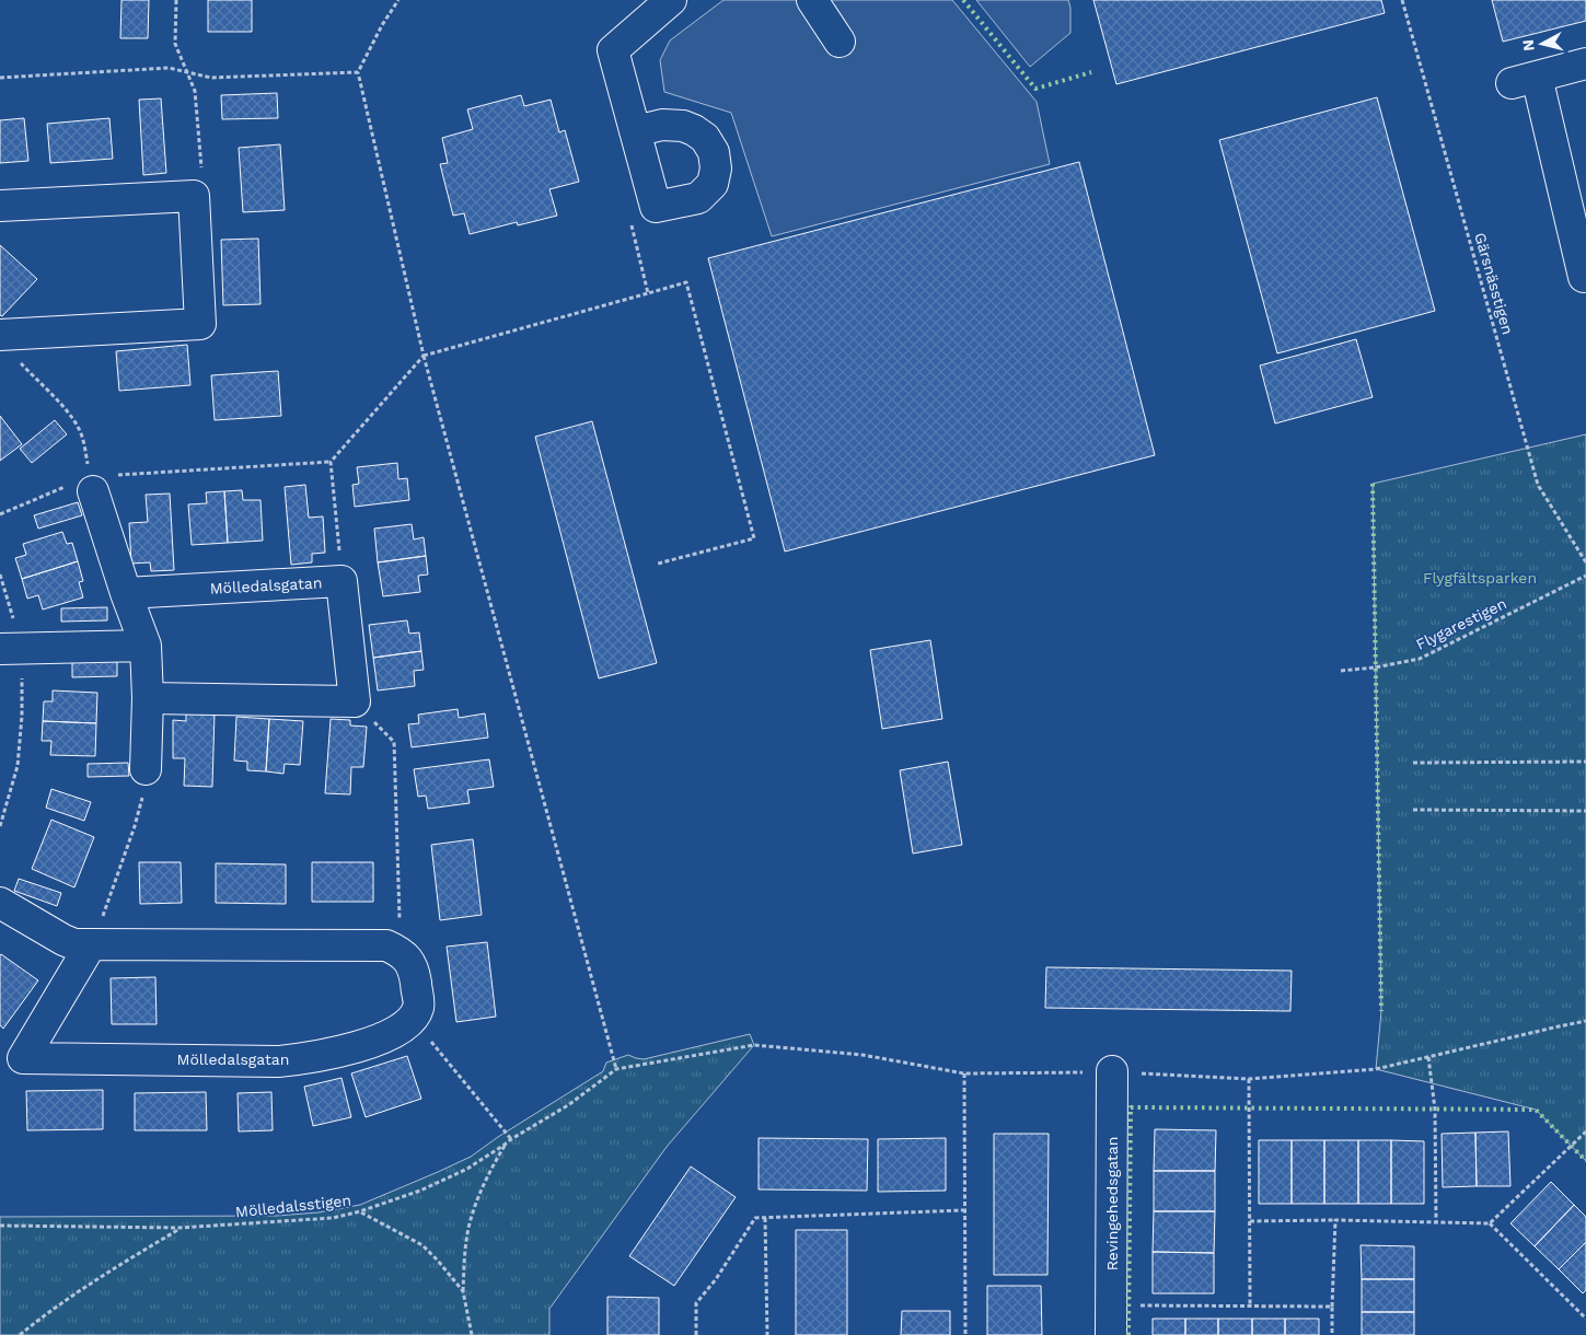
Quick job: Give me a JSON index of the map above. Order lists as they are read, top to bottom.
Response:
{
  "streets": {
    "street": ["Mölledalsgatan", "Revingehedsgatan"],
    "path": ["Gärsnässtigen", "Flygarestigen", "Mölledalsstigen"]
  },
  "parks": ["Flygfältsparken"],
  "north": "left"
}
